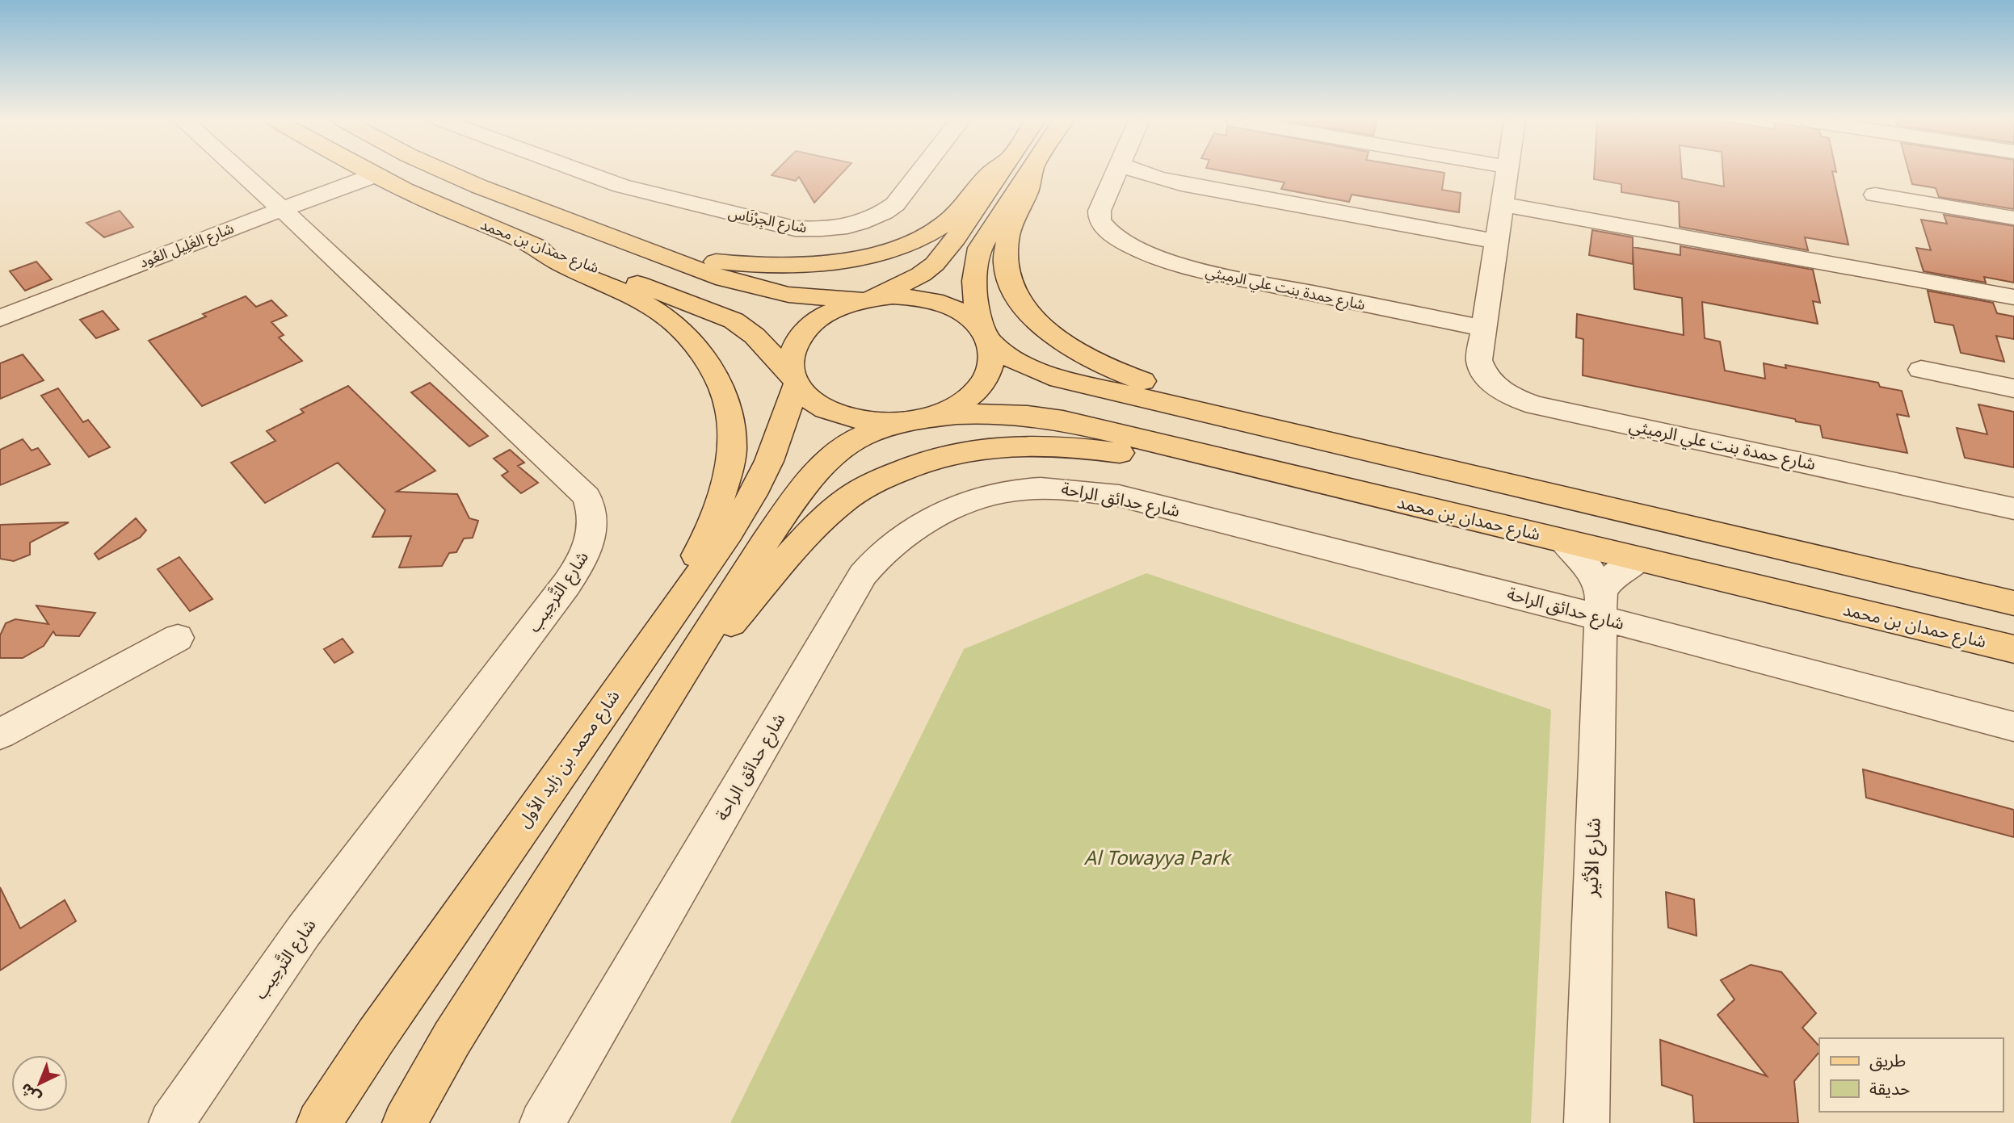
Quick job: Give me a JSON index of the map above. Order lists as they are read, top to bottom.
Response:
{
  "streets": {
    "main road": ["شارع حمدان بن محمد", "شارع محمد بن زايد الأول"],
    "street": [
      "شارع الجِرْنَاس",
      "شارع الغَلِيل العُود",
      "شارع حمدة بنت علي الرميثي",
      "شارع حدائق الراحة",
      "شارع التَّرحِيب",
      "شارع الأثير"
    ]
  },
  "crossings": [
    ["شارع الغَلِيل العُود", "شارع حمدان بن محمد"],
    ["شارع الغَلِيل العُود", "شارع التَّرحِيب"],
    ["شارع حمدان بن محمد", "شارع محمد بن زايد الأول"],
    ["شارع حدائق الراحة", "شارع الأثير"]
  ],
  "parks": ["Al Towayya Park"],
  "legend": ["طريق", "حديقة"],
  "north": "bottom left"
}
